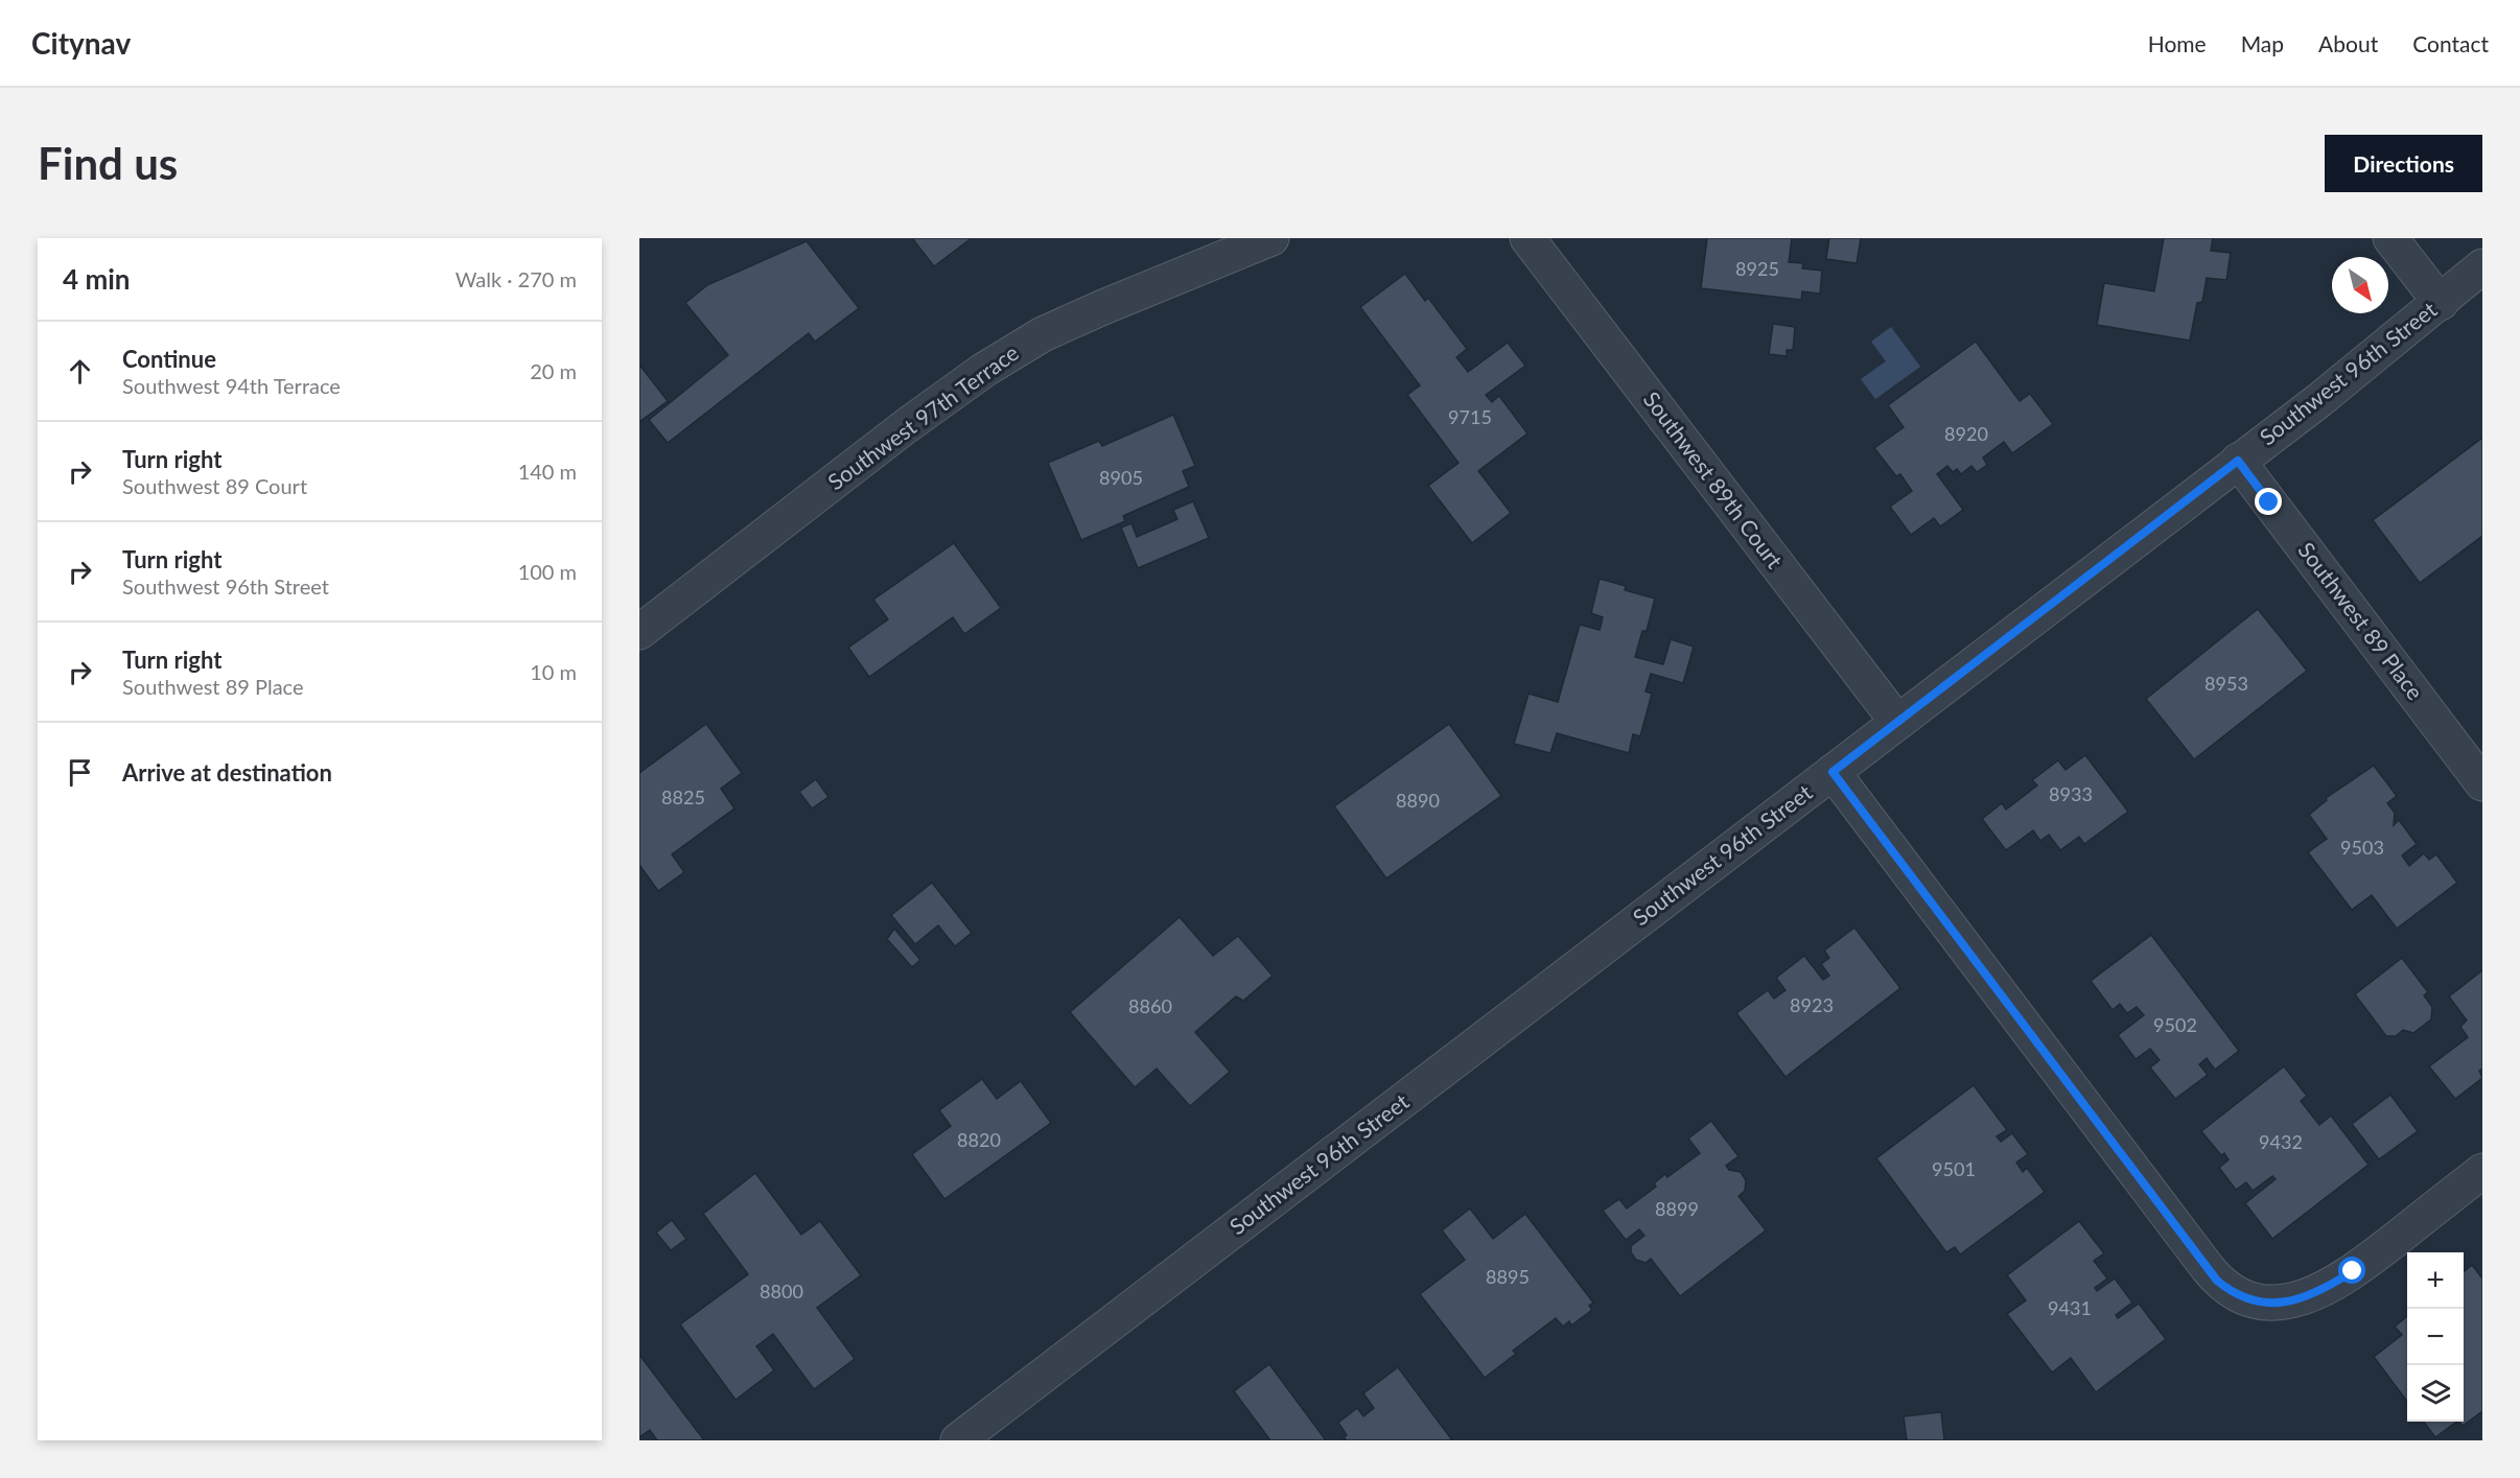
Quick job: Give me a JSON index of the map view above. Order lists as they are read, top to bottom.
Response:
{
  "streets": {
    "street": [
      "Southwest 96th Street",
      "Southwest 97th Terrace",
      "Southwest 89th Court",
      "Southwest 89 Place"
    ]
  },
  "crossings": [
    ["Southwest 96th Street", "Southwest 89th Court"],
    ["Southwest 96th Street", "Southwest 89 Place"]
  ],
  "house_numbers": [
    "8925",
    "9715",
    "8920",
    "8905",
    "8953",
    "8933",
    "8825",
    "8890",
    "9503",
    "8923",
    "8860",
    "9502",
    "8820",
    "9432",
    "9501",
    "8899",
    "8895",
    "8800",
    "9431"
  ],
  "north": "bottom right",
  "page": {
    "header": "Citynav",
    "nav": [
      "Home",
      "Map",
      "About",
      "Contact"
    ],
    "buttons": "Directions",
    "title": "Find us",
    "heading": ["4 min", "Walk · 270 m"],
    "list": [
      ["Continue", "Southwest 94th Terrace", "20 m"],
      ["Turn right", "Southwest 89 Court", "140 m"],
      ["Turn right", "Southwest 96th Street", "100 m"],
      ["Turn right", "Southwest 89 Place", "10 m"],
      "Arrive at destination"
    ],
    "map_buttons": ["+", "−"]
  }
}
